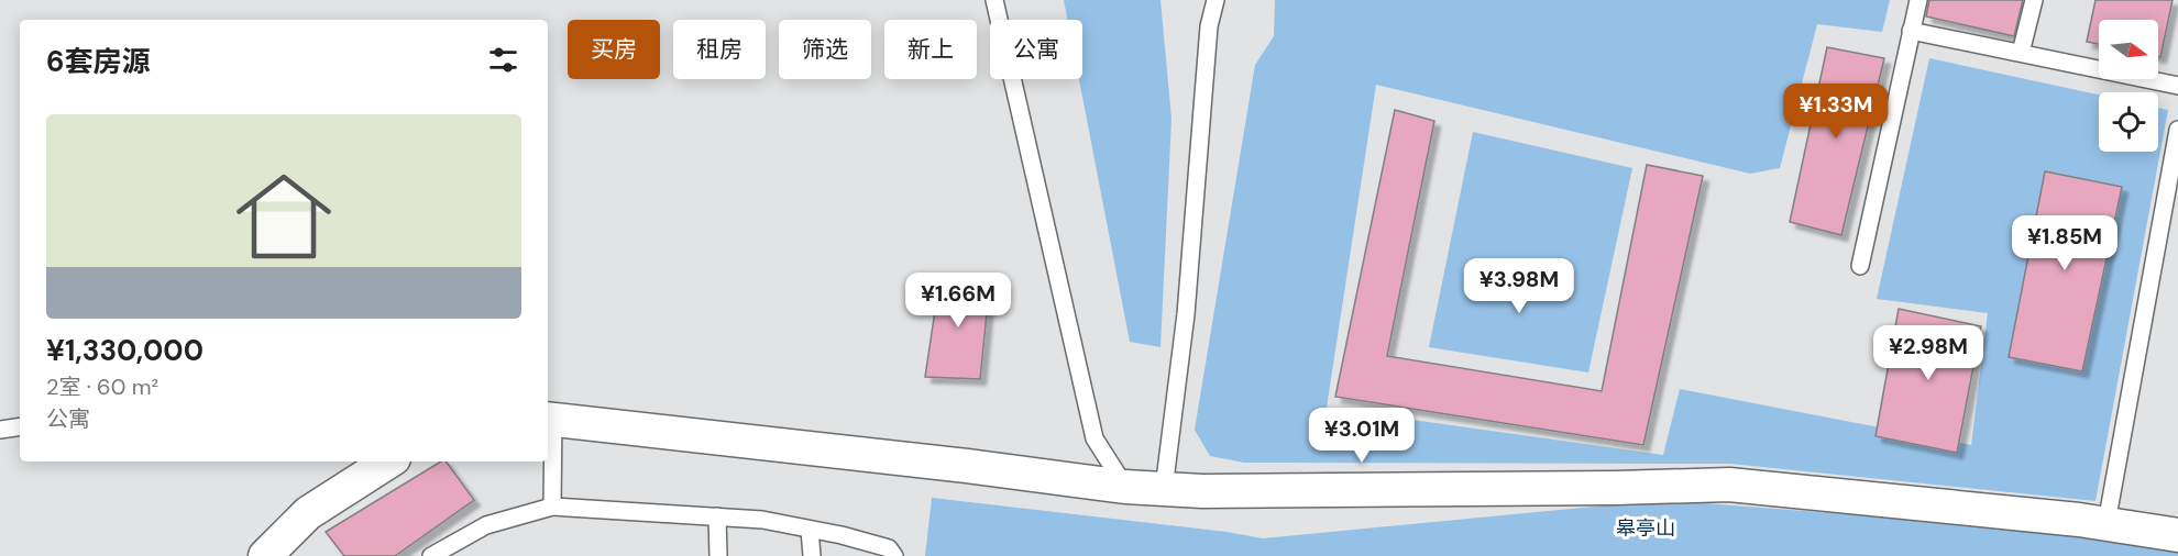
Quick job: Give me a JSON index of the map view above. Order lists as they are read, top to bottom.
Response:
{
  "parks": ["皋亭山"],
  "north": "right",
  "page": {
    "chip": [
      "买房",
      "租房",
      "筛选",
      "新上",
      "公寓"
    ],
    "heading": "6套房源",
    "price": [
      "¥1.33M",
      "¥1.85M",
      "¥3.98M",
      "¥1.66M",
      "¥2.98M",
      "¥3.01M"
    ],
    "list": [
      {
        "name": "¥1,330,000",
        "note": "2室 · 60 m² · 公寓"
      }
    ]
  }
}
